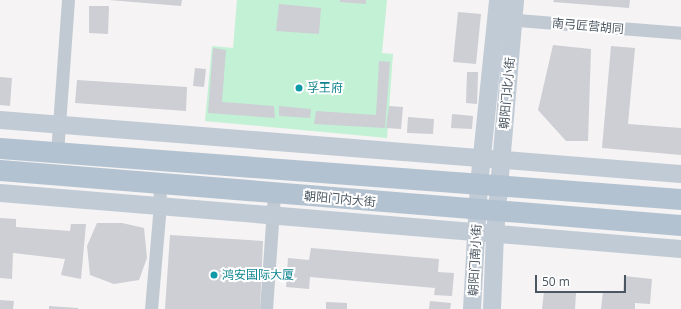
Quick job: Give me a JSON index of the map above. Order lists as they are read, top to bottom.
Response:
{
  "streets": {
    "main road": ["朝阳门内大街"],
    "street": ["南弓匠营胡同", "朝阳门北小街", "朝阳门南小街"]
  },
  "crossings": [
    ["南弓匠营胡同", "朝阳门北小街"],
    ["朝阳门北小街", "朝阳门内大街"],
    ["朝阳门内大街", "朝阳门南小街"]
  ],
  "places": ["孚王府", "鸿安国际大厦"],
  "scale_bar": "50 m"
}
